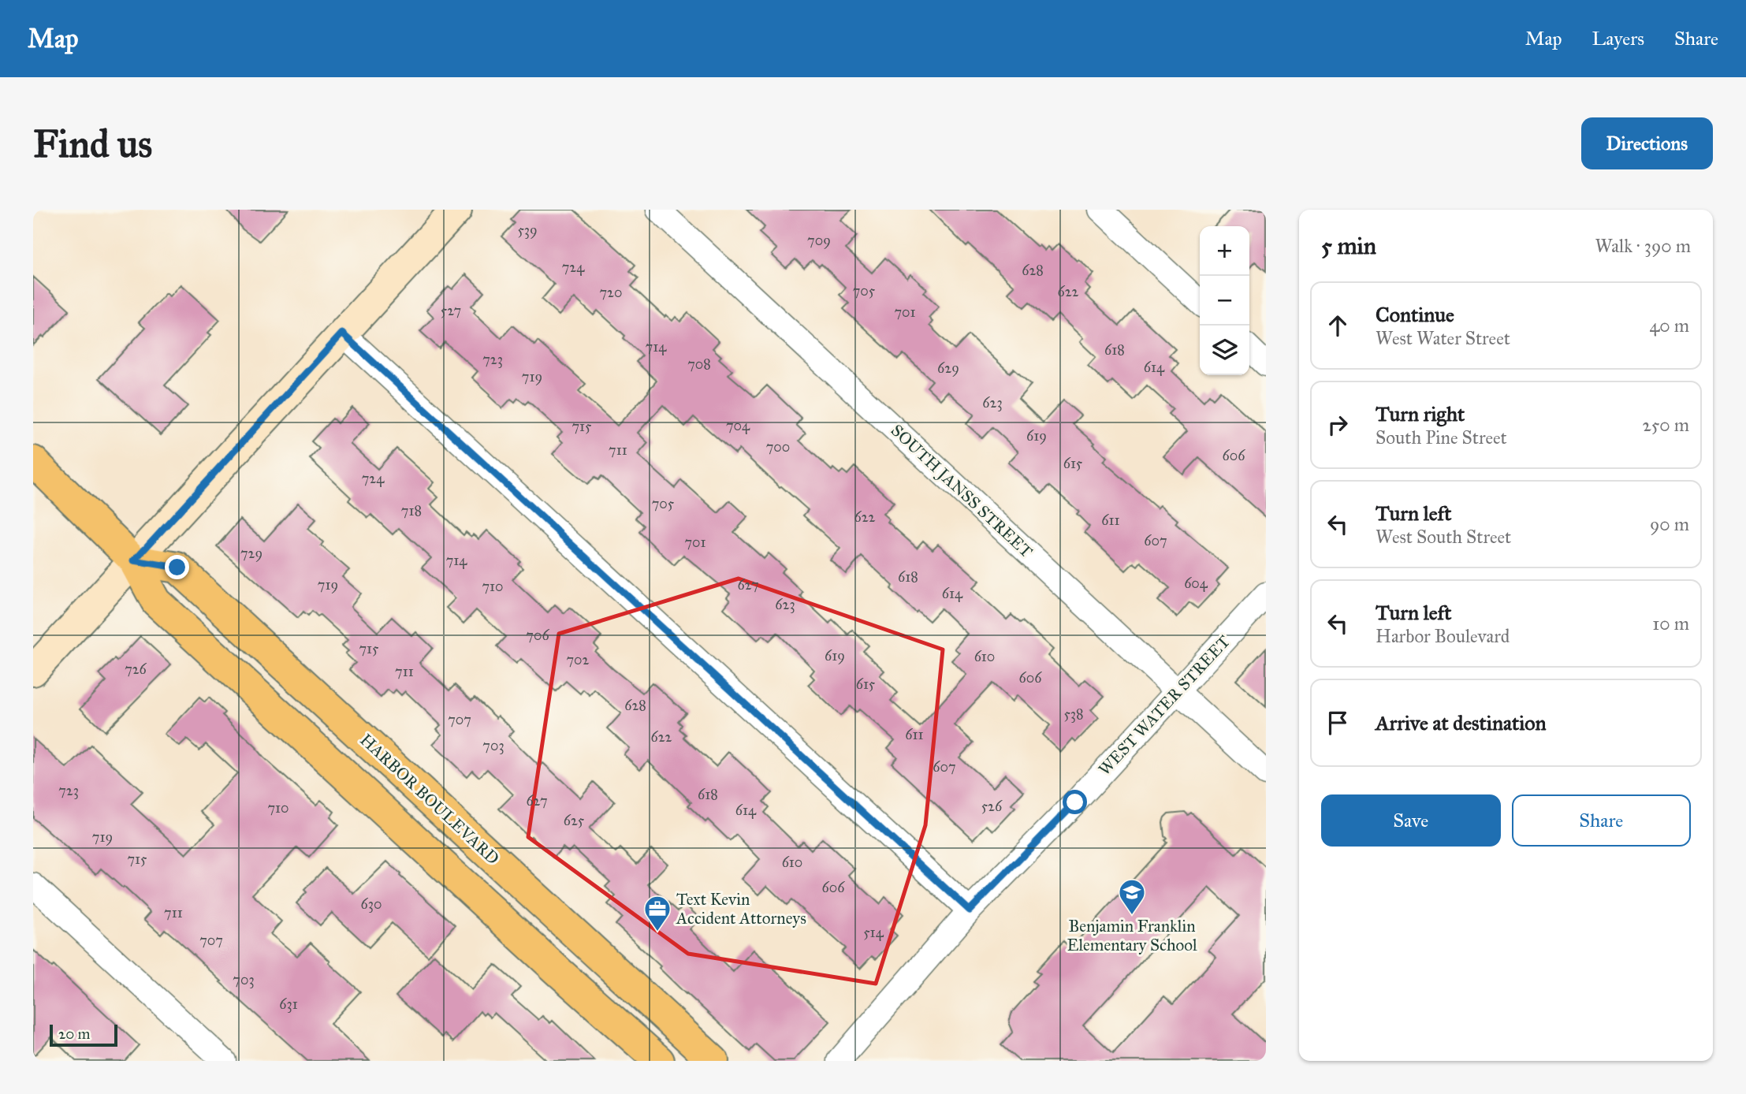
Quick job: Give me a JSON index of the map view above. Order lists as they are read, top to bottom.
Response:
{
  "streets": {
    "main road": ["HARBOR BOULEVARD"],
    "street": ["SOUTH JANSS STREET", "WEST WATER STREET"]
  },
  "crossings": [
    ["SOUTH JANSS STREET", "WEST WATER STREET"]
  ],
  "places": {
    "school or university": ["Benjamin Franklin Elementary School"],
    "office": ["Text Kevin Accident Attorneys"]
  },
  "house_numbers": [
    "539",
    "709",
    "724",
    "628",
    "705",
    "622",
    "720",
    "527",
    "701",
    "714",
    "618",
    "723",
    "708",
    "614",
    "629",
    "719",
    "623",
    "704",
    "715",
    "619",
    "700",
    "711",
    "606",
    "615",
    "724",
    "705",
    "718",
    "622",
    "611",
    "607",
    "701",
    "729",
    "714",
    "618",
    "604",
    "719",
    "627",
    "710",
    "614",
    "623",
    "706",
    "715",
    "619",
    "610",
    "702",
    "726",
    "711",
    "606",
    "615",
    "628",
    "538",
    "707",
    "611",
    "622",
    "703",
    "607",
    "723",
    "618",
    "627",
    "526",
    "710",
    "614",
    "625",
    "719",
    "715",
    "610",
    "606",
    "630",
    "711",
    "514",
    "707",
    "703",
    "631"
  ],
  "scale_bar": "20 m",
  "page": {
    "header": "Map",
    "nav": ["Map", "Layers", "Share"],
    "buttons": [
      "Directions",
      ["Save", "Share"]
    ],
    "title": "Find us",
    "heading": ["5 min", "Walk · 390 m"],
    "map_buttons": ["+", "−"],
    "list": [
      ["Continue", "West Water Street", "40 m"],
      ["Turn right", "South Pine Street", "250 m"],
      ["Turn left", "West South Street", "90 m"],
      ["Turn left", "Harbor Boulevard", "10 m"],
      "Arrive at destination"
    ],
    "scale": "20 m"
  }
}
